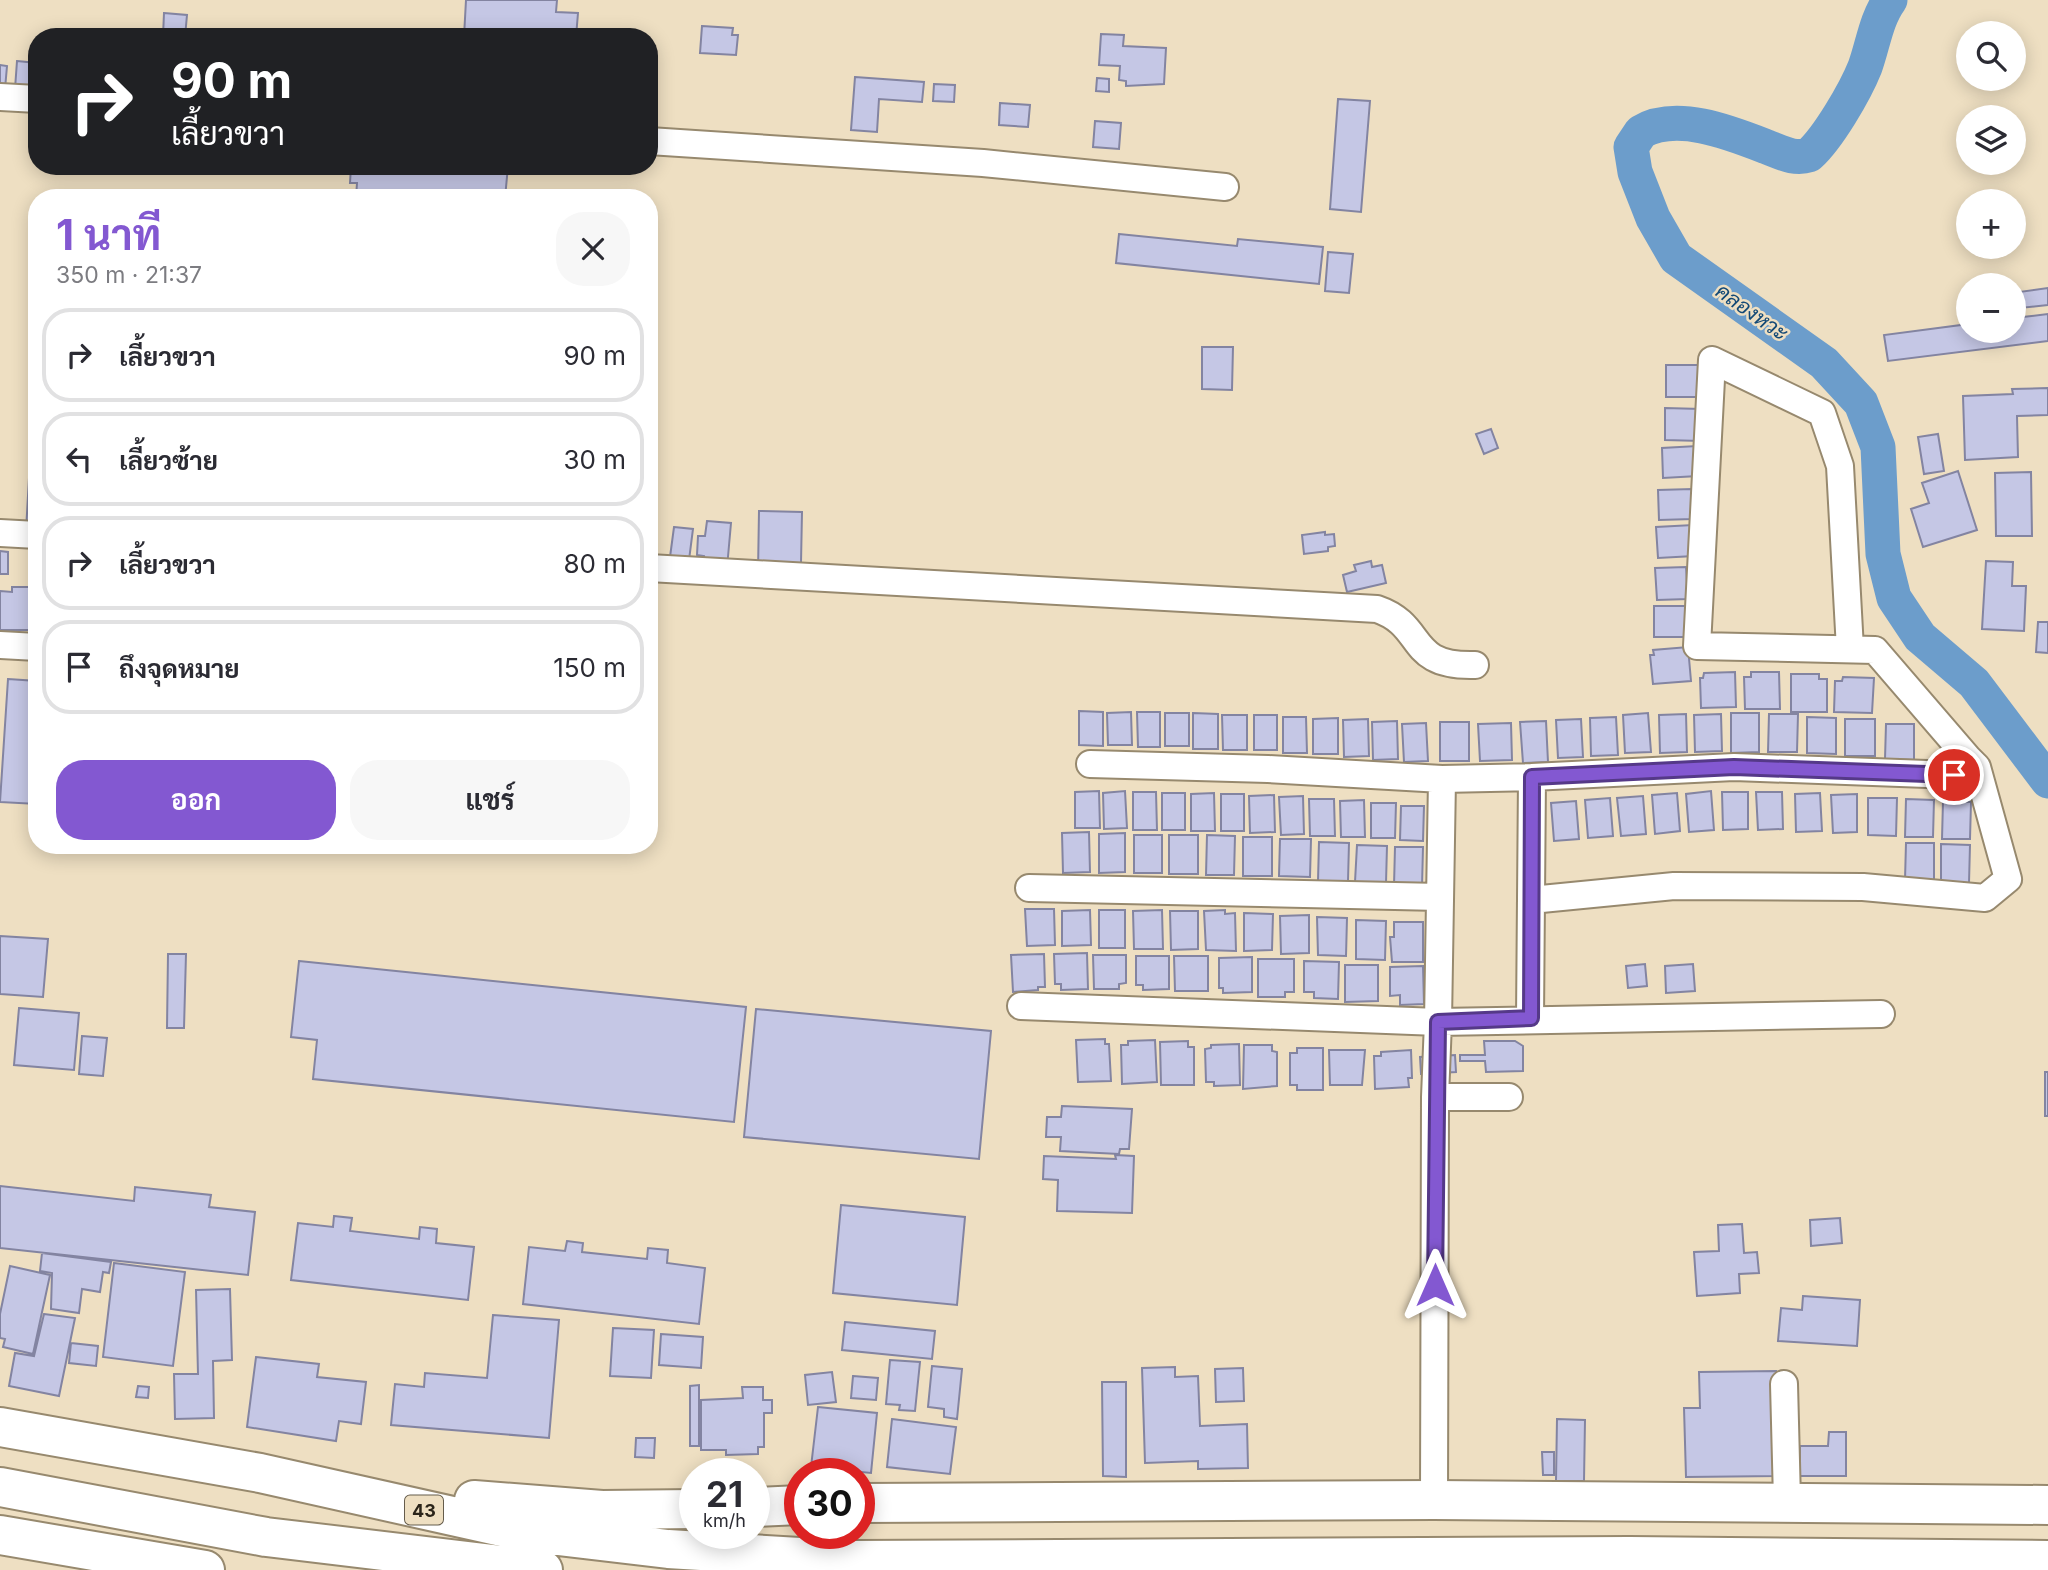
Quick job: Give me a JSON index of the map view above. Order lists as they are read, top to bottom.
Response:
{
  "streets": {
    "highway": ["43"]
  },
  "water": ["คลองหวะ"],
  "page": {
    "map_buttons": ["+", "−"],
    "turn": ["90 m", "เลี้ยวขวา"],
    "heading": ["1 นาที", "350 m · 21:37"],
    "list": [
      {
        "name": "เลี้ยวขวา",
        "value": "90 m"
      },
      {
        "name": "เลี้ยวซ้าย",
        "value": "30 m"
      },
      {
        "name": "เลี้ยวขวา",
        "value": "80 m"
      },
      {
        "name": "ถึงจุดหมาย",
        "value": "150 m"
      }
    ],
    "buttons": ["ออก", "แชร์"],
    "speed": "21 km/h",
    "limit": "30"
  }
}
